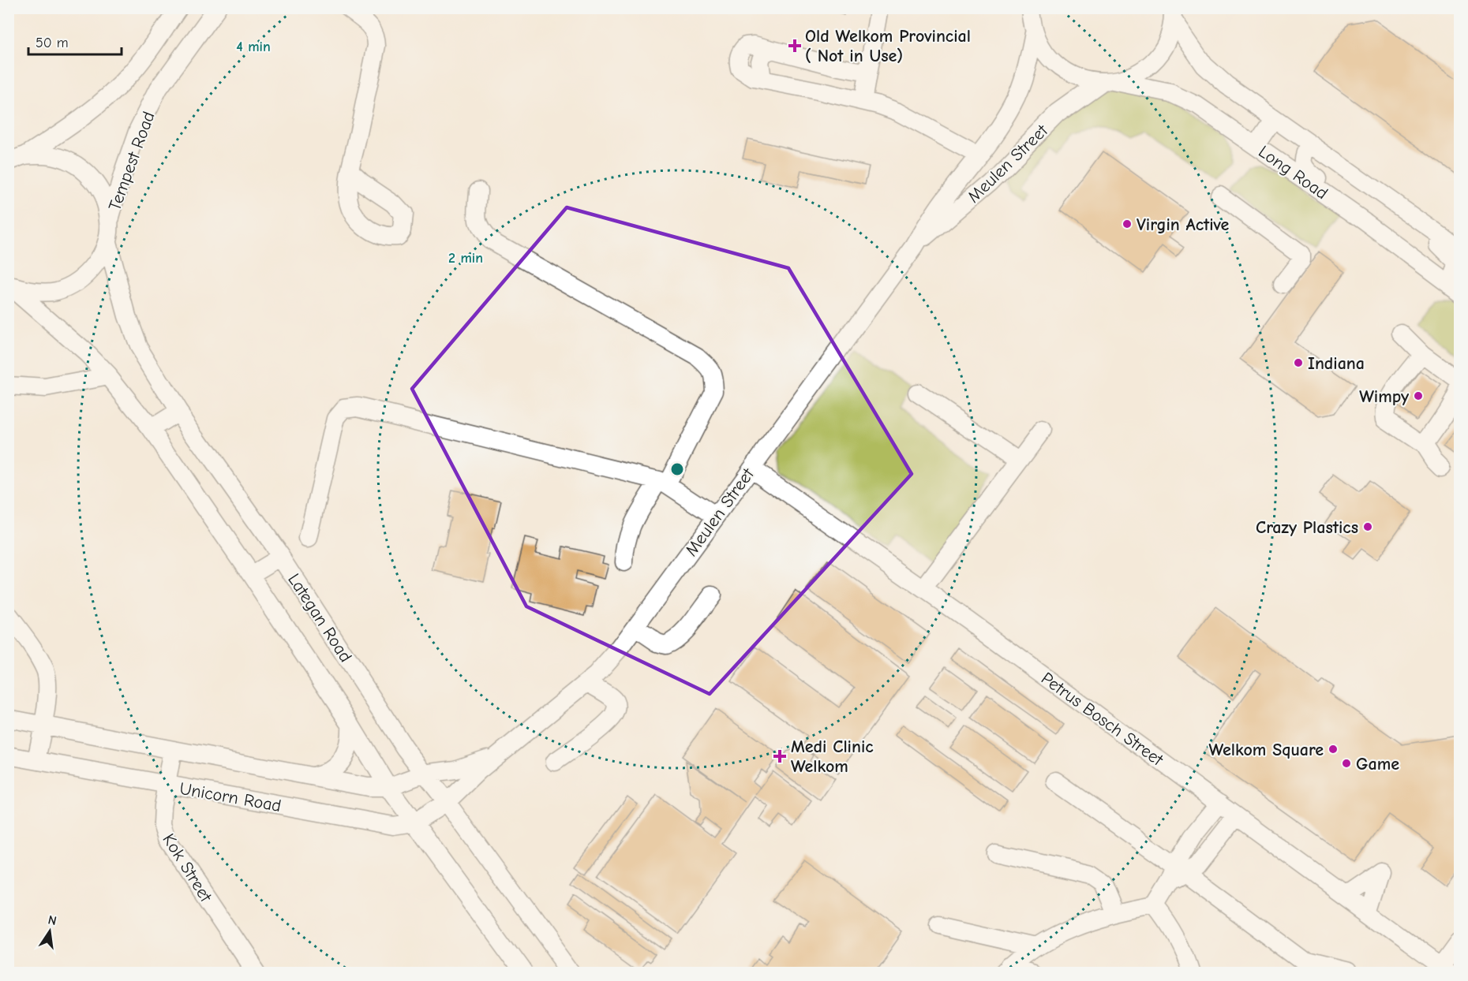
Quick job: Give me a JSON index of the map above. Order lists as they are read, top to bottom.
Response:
{
  "streets": {
    "street": [
      "Tempest Road",
      "Meulen Street",
      "Long Road",
      "Lategan Road",
      "Petrus Bosch Street",
      "Unicorn Road",
      "Kok Street"
    ]
  },
  "crossings": [
    ["Meulen Street", "Long Road"],
    ["Meulen Street", "Lategan Road"],
    ["Meulen Street", "Petrus Bosch Street"],
    ["Meulen Street", "Unicorn Road"],
    ["Lategan Road", "Unicorn Road"],
    ["Unicorn Road", "Kok Street"]
  ],
  "places": {
    "health": ["Old Welkom Provincial ( Not in Use)", "Medi Clinic Welkom"],
    "other": [
      "Virgin Active",
      "Indiana",
      "Wimpy",
      "Crazy Plastics",
      "Welkom Square",
      "Game"
    ]
  },
  "scale_bar": "50 m",
  "north": "top",
  "rings": ["4 min", "2 min"]
}
